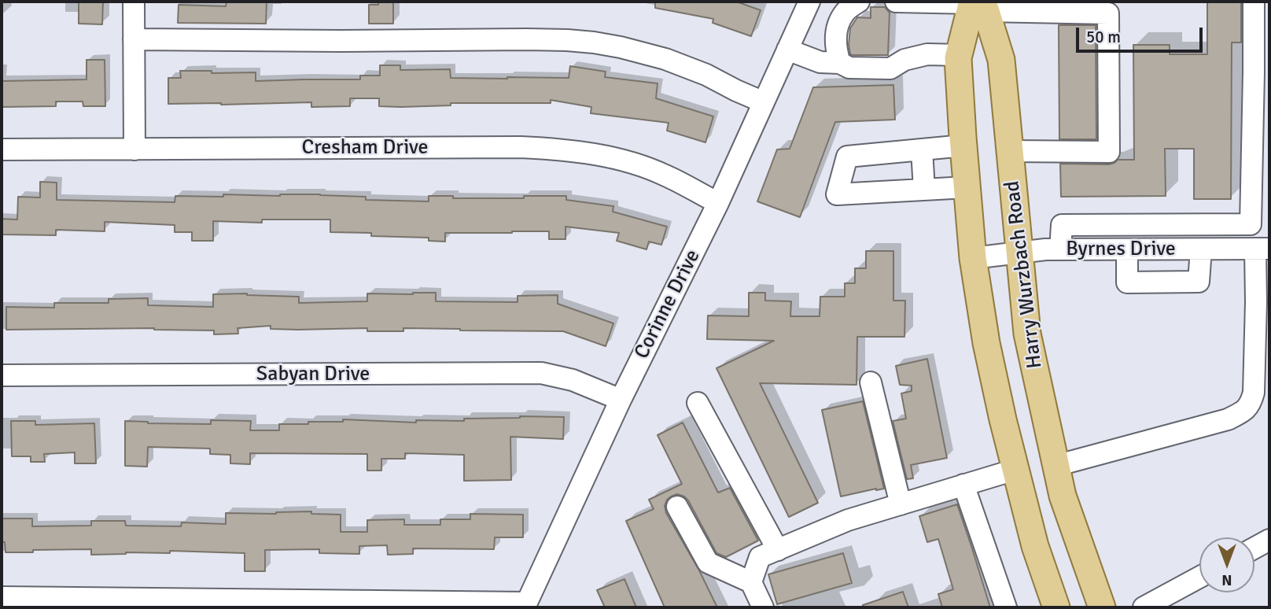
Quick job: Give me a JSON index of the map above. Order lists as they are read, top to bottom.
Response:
{
  "streets": {
    "main road": ["Harry Wurzbach Road"],
    "street": [
      "Cresham Drive",
      "Byrnes Drive",
      "Corinne Drive",
      "Sabyan Drive"
    ]
  },
  "crossings": [
    ["Cresham Drive", "Corinne Drive"],
    ["Byrnes Drive", "Harry Wurzbach Road"],
    ["Corinne Drive", "Sabyan Drive"]
  ],
  "scale_bar": "50 m",
  "north": "bottom"
}
